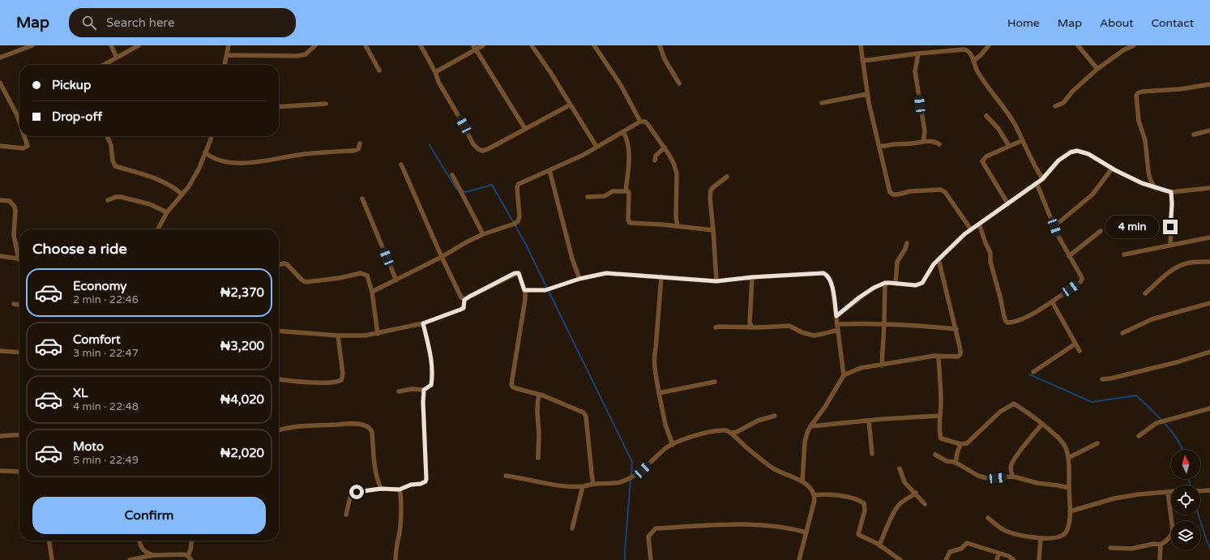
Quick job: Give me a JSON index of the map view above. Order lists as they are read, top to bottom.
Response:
{
  "north": "top",
  "page": {
    "header": "Map",
    "search": "Search here",
    "nav": [
      "Home",
      "Map",
      "About",
      "Contact"
    ],
    "banner": ["Pickup", "Drop-off"],
    "bubble": "4 min",
    "heading": "Choose a ride",
    "list": [
      {
        "name": "Economy",
        "note": "2 min · 22:46",
        "value": "₦2,370"
      },
      {
        "name": "Comfort",
        "note": "3 min · 22:47",
        "value": "₦3,200"
      },
      {
        "name": "XL",
        "note": "4 min · 22:48",
        "value": "₦4,020"
      },
      {
        "name": "Moto",
        "note": "5 min · 22:49",
        "value": "₦2,020"
      }
    ],
    "buttons": "Confirm"
  }
}
